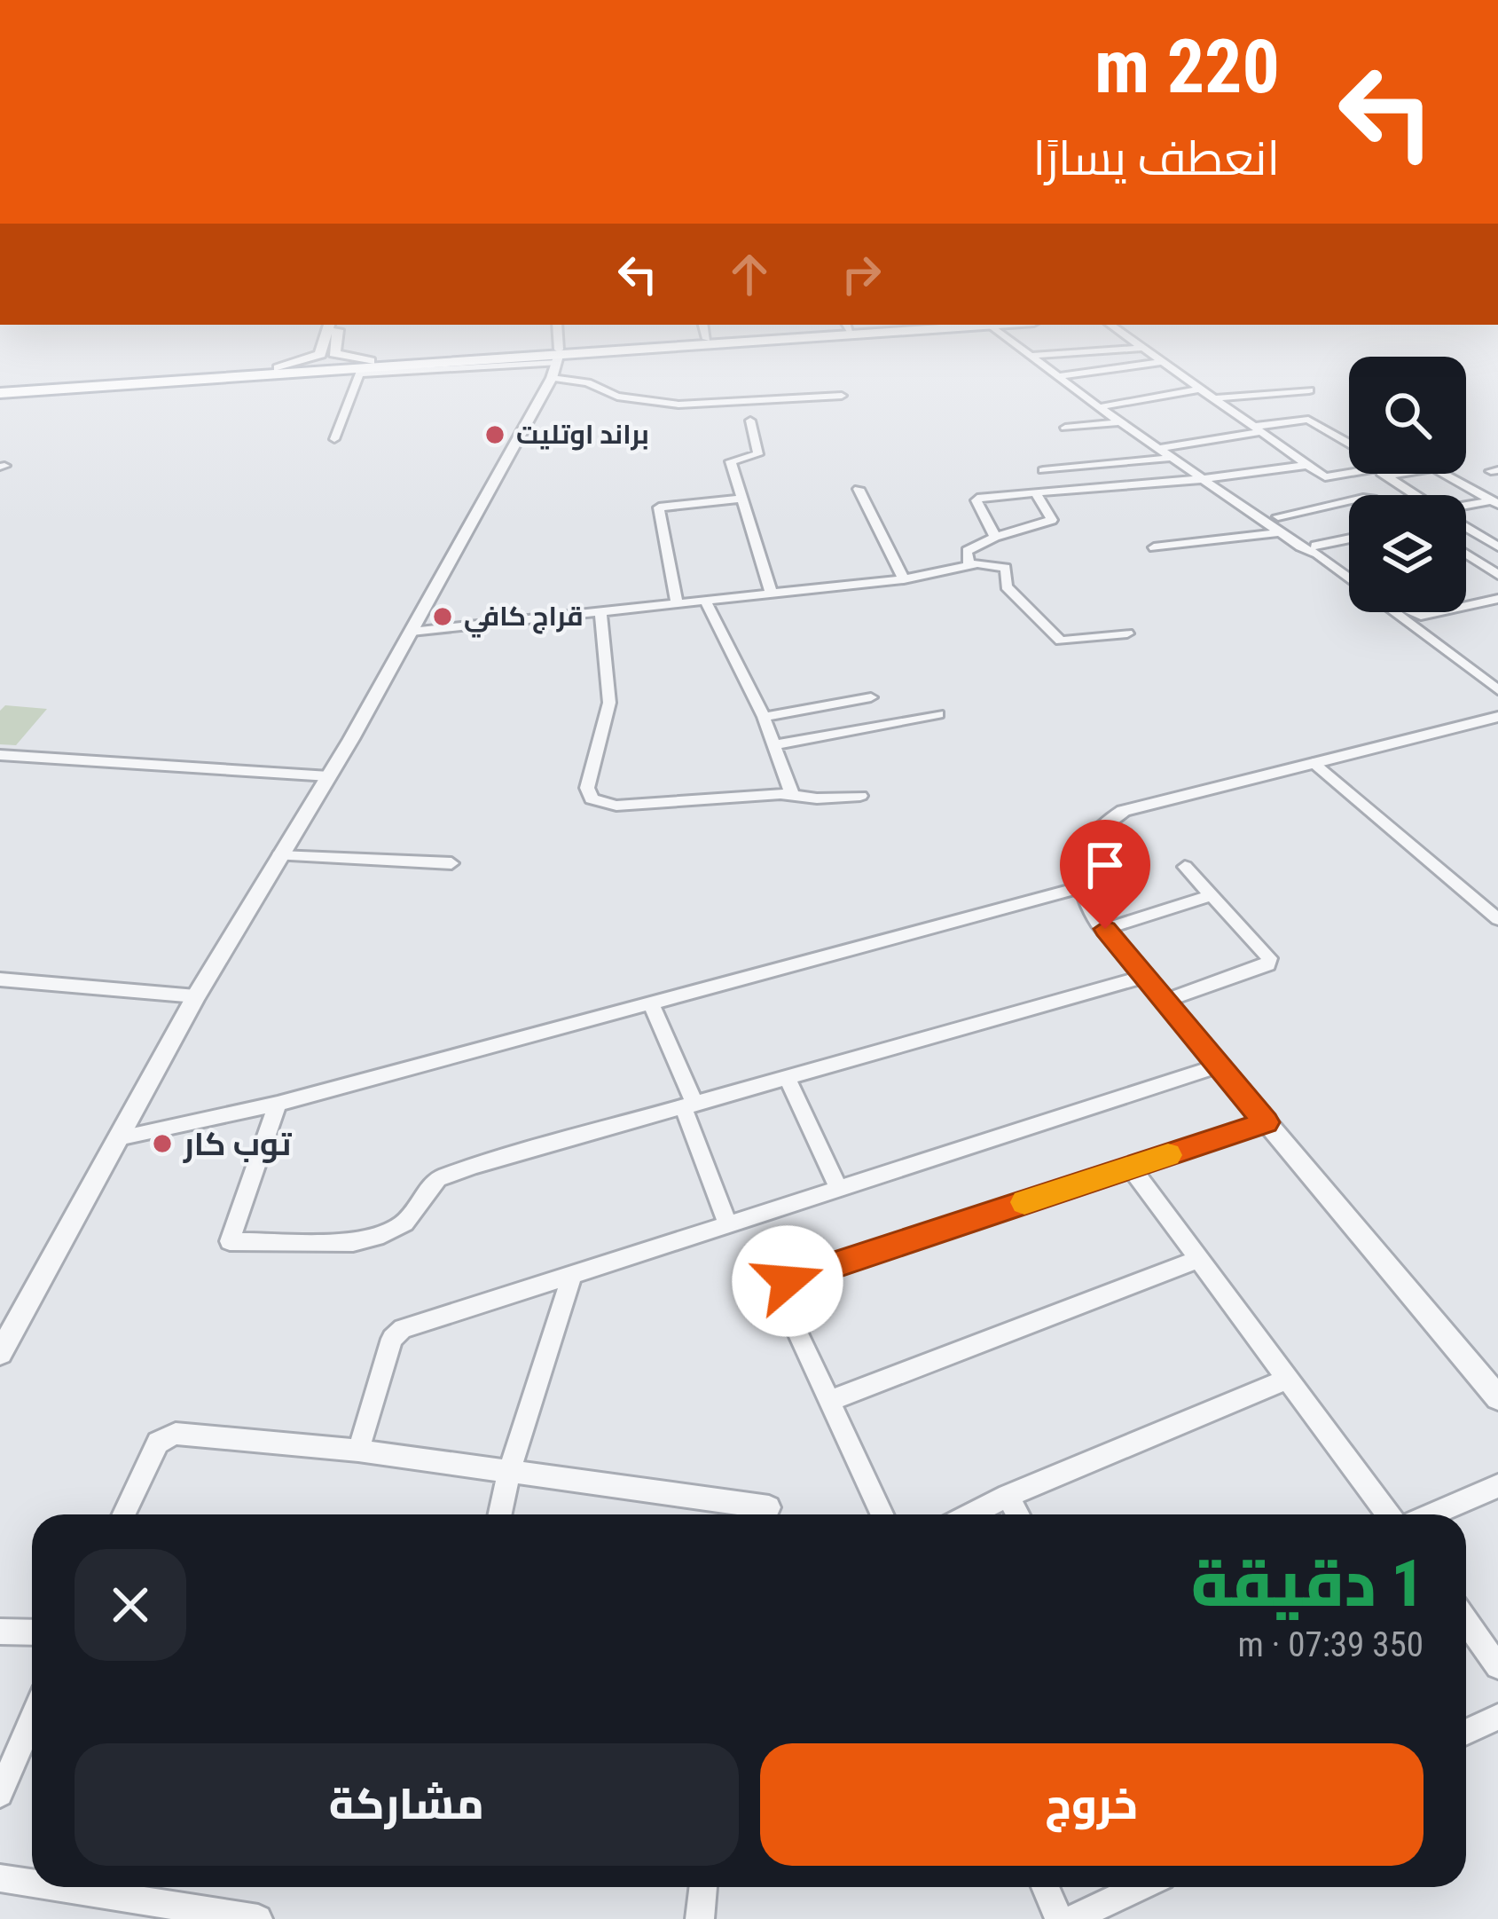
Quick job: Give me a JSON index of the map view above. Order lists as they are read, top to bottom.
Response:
{
  "places": ["براند اوتليت", "قراج كافي", "توب كار"],
  "page": {
    "turn": ["220 m", "انعطف يسارًا"],
    "heading": ["1 دقيقة", "350 m · 07:39"],
    "buttons": ["خروج", "مشاركة"]
  }
}
